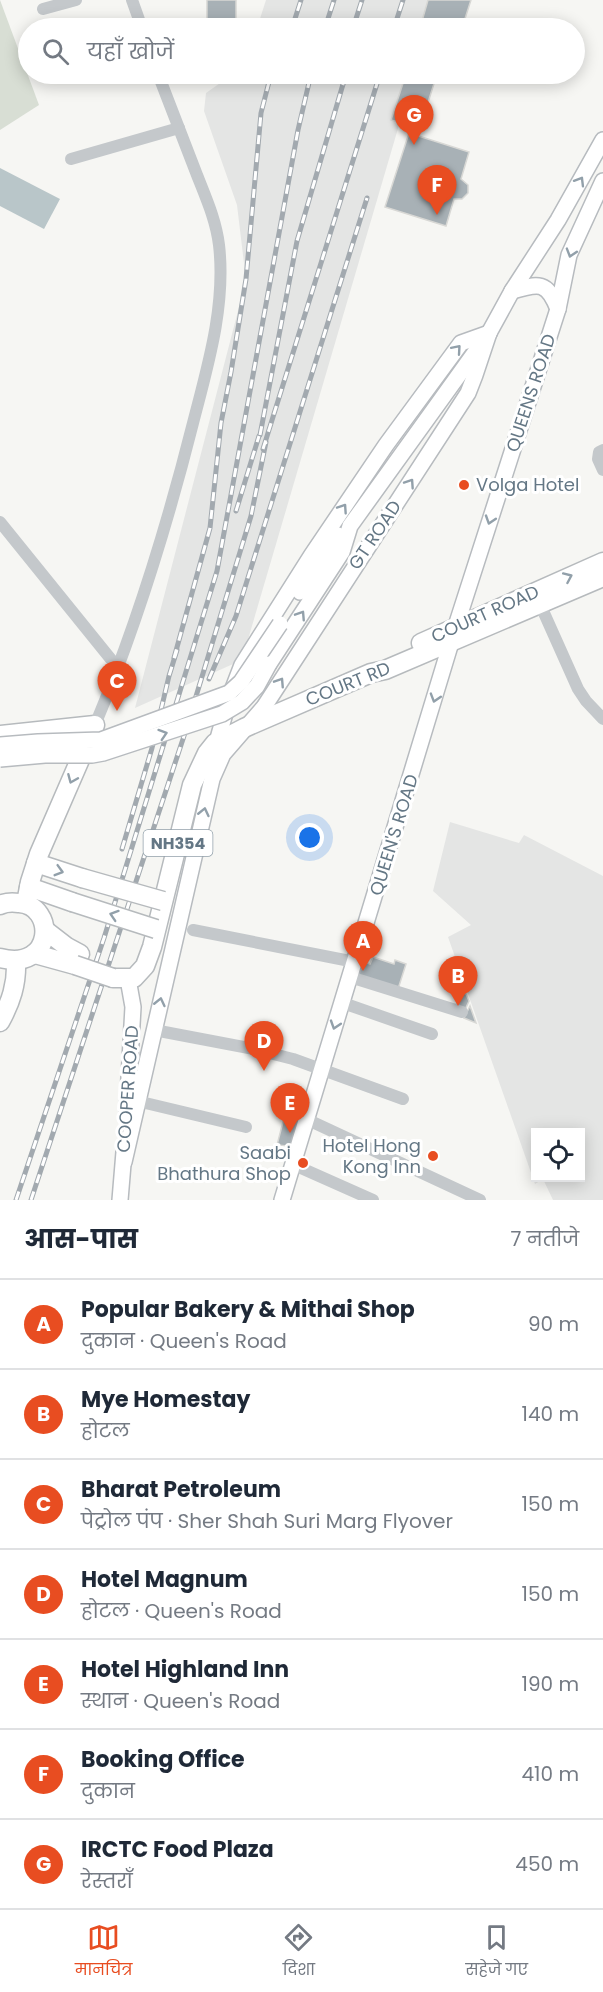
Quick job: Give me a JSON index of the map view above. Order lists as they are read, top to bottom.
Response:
{
  "streets": {
    "highway": ["COURT ROAD", "COURT RD", "NH354"],
    "main road": [
      "QUEENS ROAD",
      "GT ROAD",
      "QUEEN'S ROAD",
      "COOPER ROAD"
    ]
  },
  "crossings": [
    ["QUEENS ROAD", "COURT ROAD"],
    ["QUEENS ROAD", "COURT RD"],
    ["QUEENS ROAD", "QUEEN'S ROAD"],
    ["GT ROAD", "COURT RD"],
    ["GT ROAD", "COOPER ROAD"],
    ["COURT ROAD", "COURT RD"],
    ["COURT ROAD", "QUEEN'S ROAD"],
    ["COURT RD", "QUEEN'S ROAD"],
    ["COURT RD", "NH354"],
    ["NH354", "COOPER ROAD"]
  ],
  "one_way": ["QUEEN'S ROAD"],
  "places": ["Volga Hotel", "Hotel Hong Kong Inn", "Saabi Bhathura Shop"],
  "page": {
    "search": "यहाँ खोजें",
    "pins": [
      "G",
      "F",
      "C",
      "A",
      "B",
      "D",
      "E"
    ],
    "heading": ["आस-पास", "7 नतीजे"],
    "list": [
      {
        "mark": "A",
        "name": "Popular Bakery & Mithai Shop",
        "note": "दुकान · Queen's Road",
        "value": "90 m"
      },
      {
        "mark": "B",
        "name": "Mye Homestay",
        "note": "होटल",
        "value": "140 m"
      },
      {
        "mark": "C",
        "name": "Bharat Petroleum",
        "note": "पेट्रोल पंप · Sher Shah Suri Marg Flyover",
        "value": "150 m"
      },
      {
        "mark": "D",
        "name": "Hotel Magnum",
        "note": "होटल · Queen's Road",
        "value": "150 m"
      },
      {
        "mark": "E",
        "name": "Hotel Highland Inn",
        "note": "स्थान · Queen's Road",
        "value": "190 m"
      },
      {
        "mark": "F",
        "name": "Booking Office",
        "note": "दुकान",
        "value": "410 m"
      },
      {
        "mark": "G",
        "name": "IRCTC Food Plaza",
        "note": "रेस्तराँ",
        "value": "450 m"
      }
    ],
    "nav": ["मानचित्र", "दिशा", "सहेजे गए"]
  }
}
